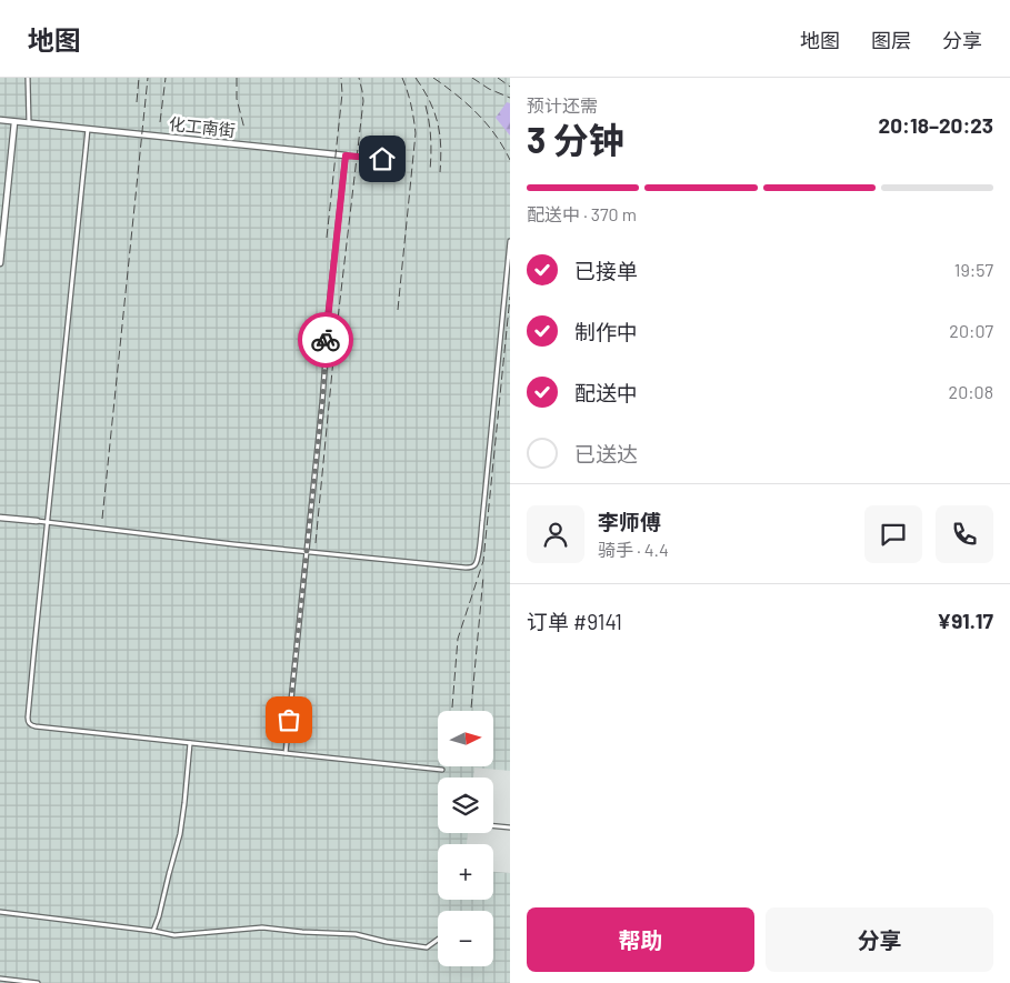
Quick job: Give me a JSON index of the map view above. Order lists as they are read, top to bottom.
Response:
{
  "streets": {
    "street": ["化工南街"]
  },
  "north": "right",
  "page": {
    "header": "地图",
    "nav": ["地图", "图层", "分享"],
    "heading": ["3 分钟", "预计还需", "20:18–20:23"],
    "panel": [
      "李师傅",
      "骑手 · 4.4",
      "订单 #9141",
      "¥91.17"
    ],
    "bar": "配送中 · 370 m",
    "list": [
      ["已接单", "19:57"],
      ["制作中", "20:07"],
      ["配送中", "20:08"],
      "已送达"
    ],
    "map_buttons": ["+", "−"],
    "buttons": ["帮助", "分享"]
  }
}
